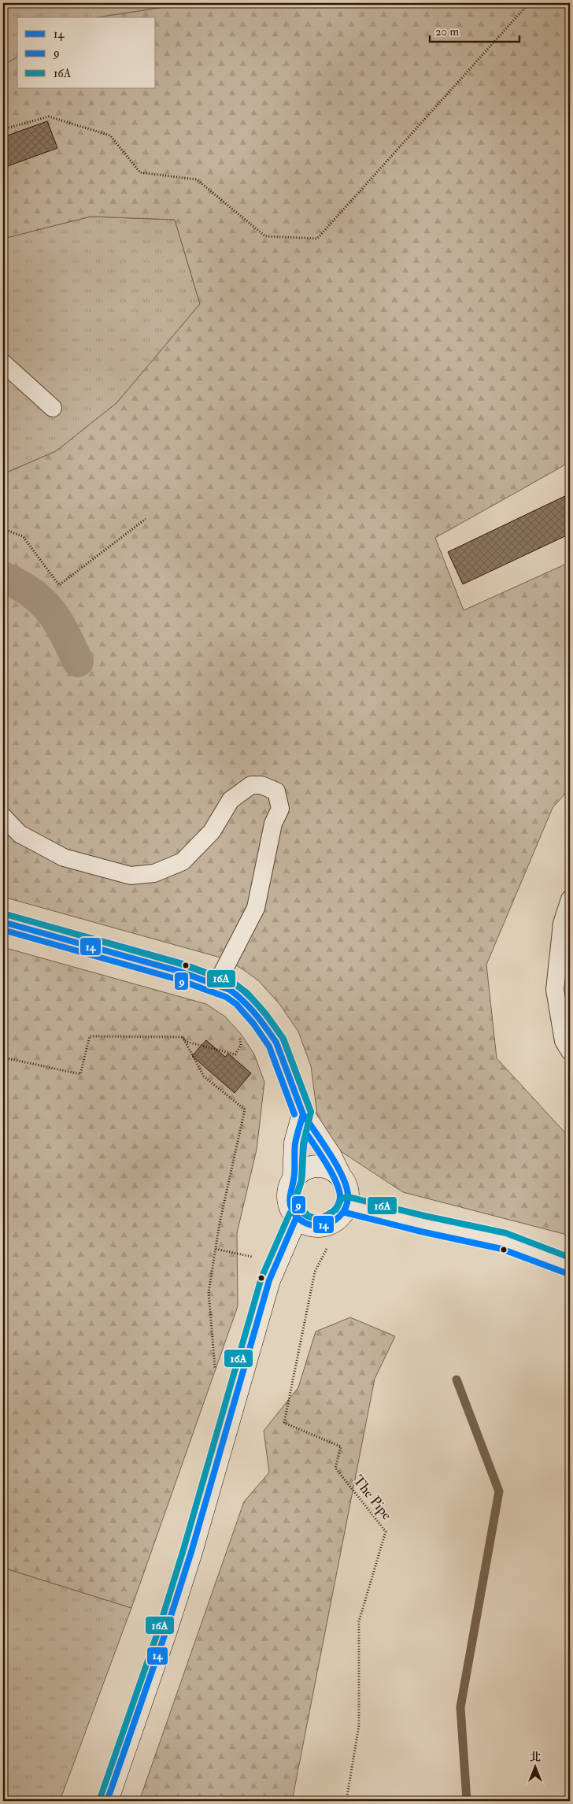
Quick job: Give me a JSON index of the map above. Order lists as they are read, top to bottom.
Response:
{
  "streets": {
    "path": ["The Pipe"]
  },
  "lines": ["transit line 9", "transit line 16A", "transit line 14"],
  "legend": ["14", "9", "16A"],
  "scale_bar": "20 m",
  "north": "top"
}
